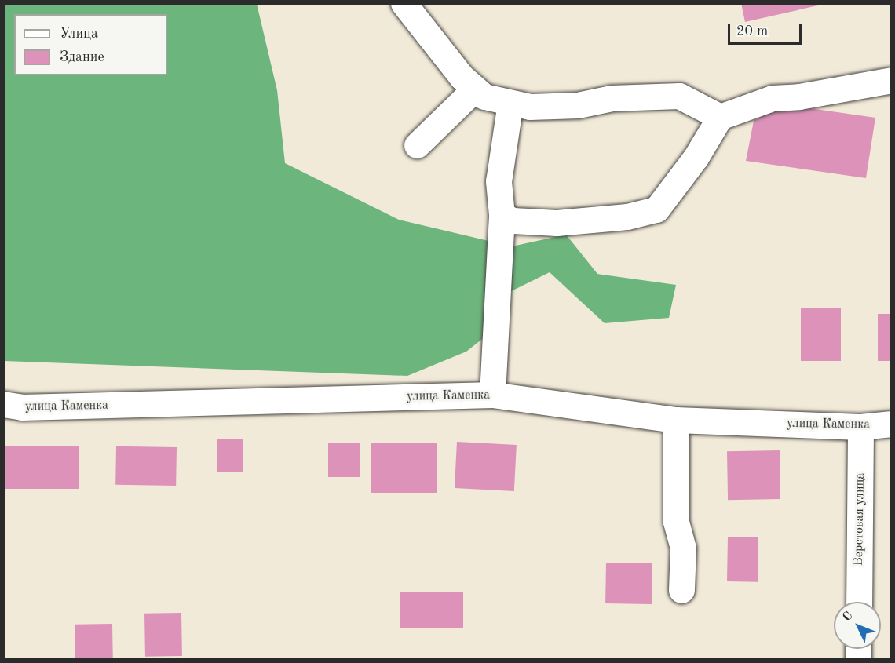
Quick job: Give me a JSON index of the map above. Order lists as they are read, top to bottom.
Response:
{
  "streets": {
    "street": ["улица Каменка", "Верстовая улица"]
  },
  "crossings": [
    ["улица Каменка", "Верстовая улица"]
  ],
  "legend": ["Улица", "Здание"],
  "scale_bar": "20 m",
  "north": "top left"
}
